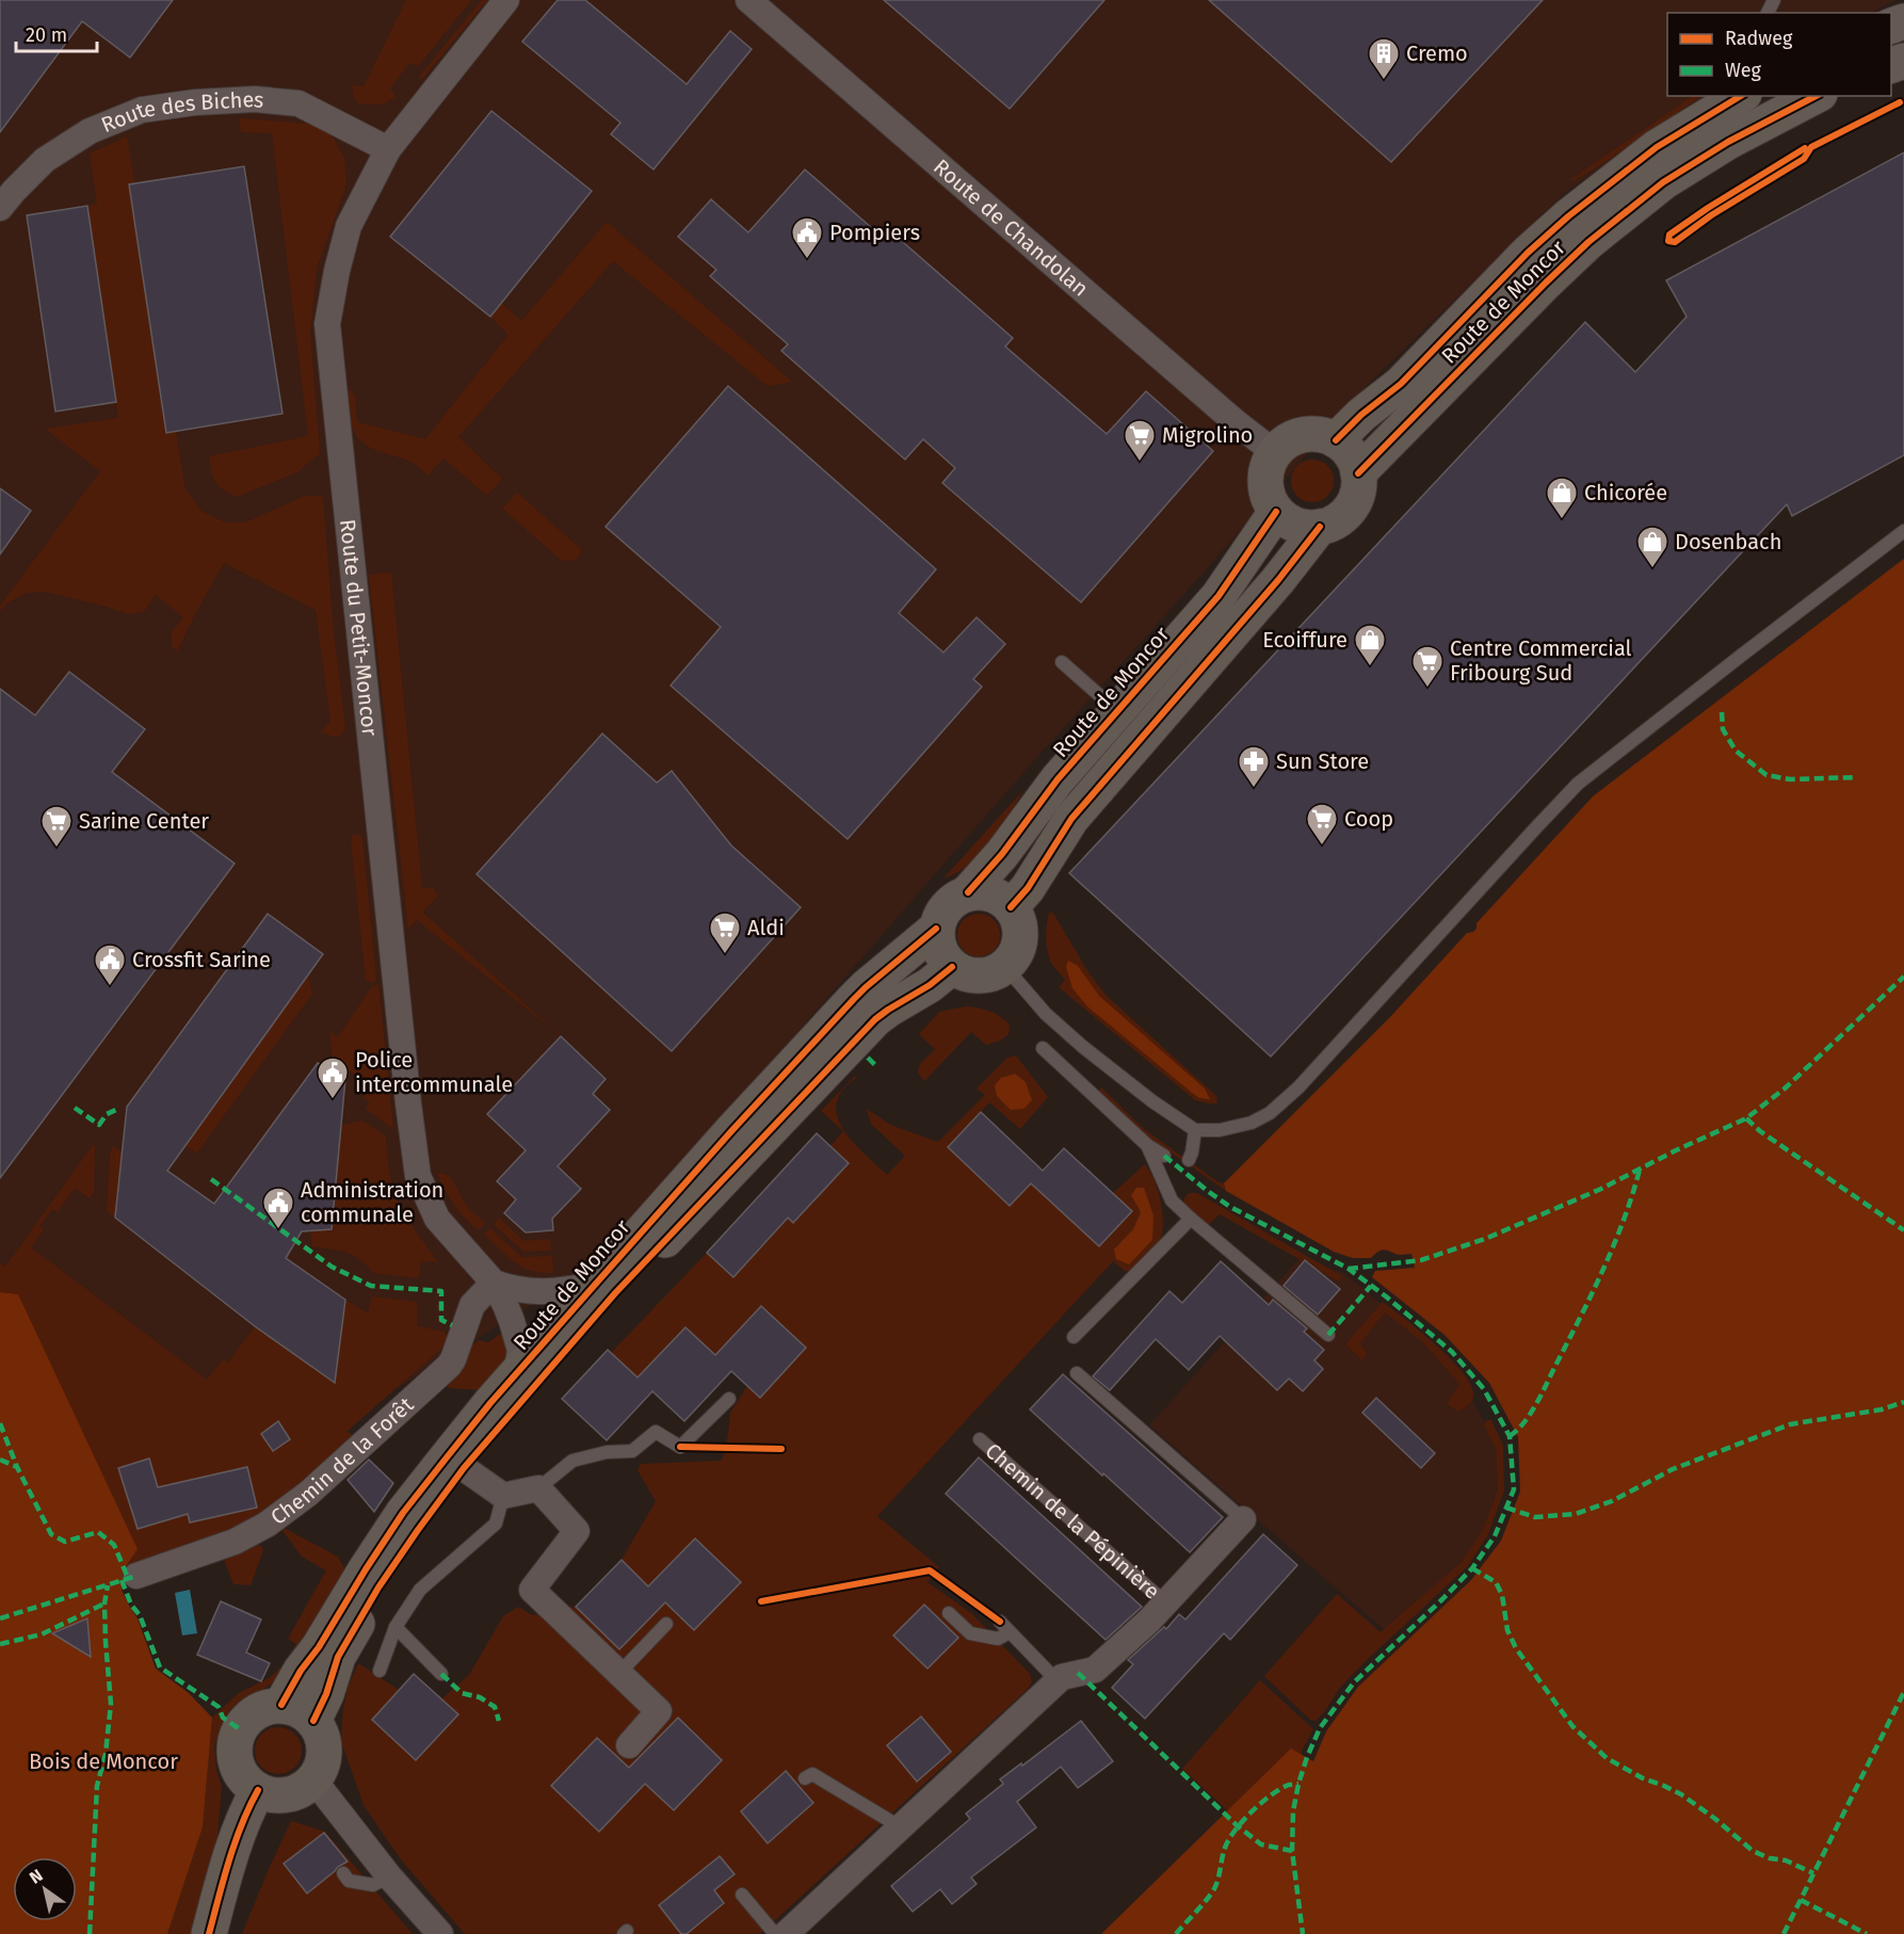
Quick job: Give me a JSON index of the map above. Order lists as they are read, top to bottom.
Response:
{
  "streets": {
    "main road": ["Route de Moncor"],
    "street": [
      "Route des Biches",
      "Route de Chandolan",
      "Route du Petit-Moncor",
      "Chemin de la Forêt",
      "Chemin de la Pépinière"
    ]
  },
  "crossings": [
    ["Route des Biches", "Route du Petit-Moncor"],
    ["Route de Chandolan", "Route de Moncor"],
    ["Route de Moncor", "Route du Petit-Moncor"],
    ["Route du Petit-Moncor", "Chemin de la Forêt"]
  ],
  "parks": ["Bois de Moncor"],
  "places": {
    "building": ["Cremo"],
    "public building": [
      "Pompiers",
      "Crossfit Sarine",
      "Police intercommunale",
      "Administration communale"
    ],
    "supermarket": [
      "Migrolino",
      "Centre Commercial Fribourg Sud",
      "Coop",
      "Sarine Center",
      "Aldi"
    ],
    "shop": ["Chicorée", "Dosenbach", "Ecoiffure"],
    "pharmacy": ["Sun Store"]
  },
  "legend": ["Radweg", "Weg"],
  "scale_bar": "20 m",
  "north": "top left"
}
